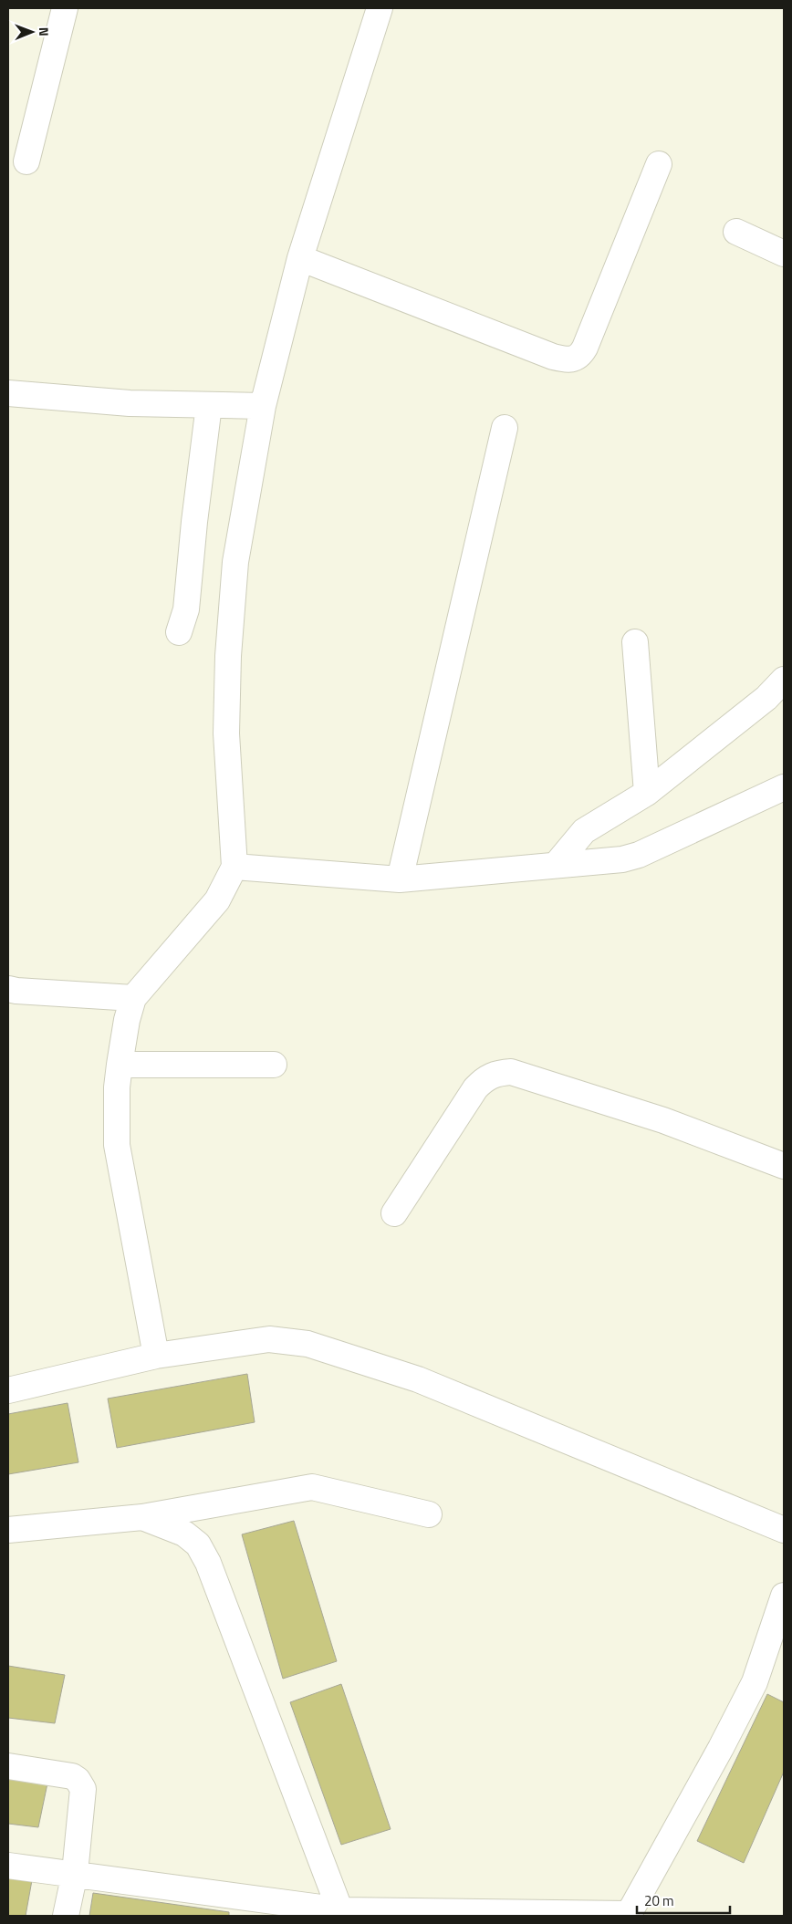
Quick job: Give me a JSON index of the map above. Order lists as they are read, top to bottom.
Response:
{
  "scale_bar": "20 m",
  "north": "right"
}
